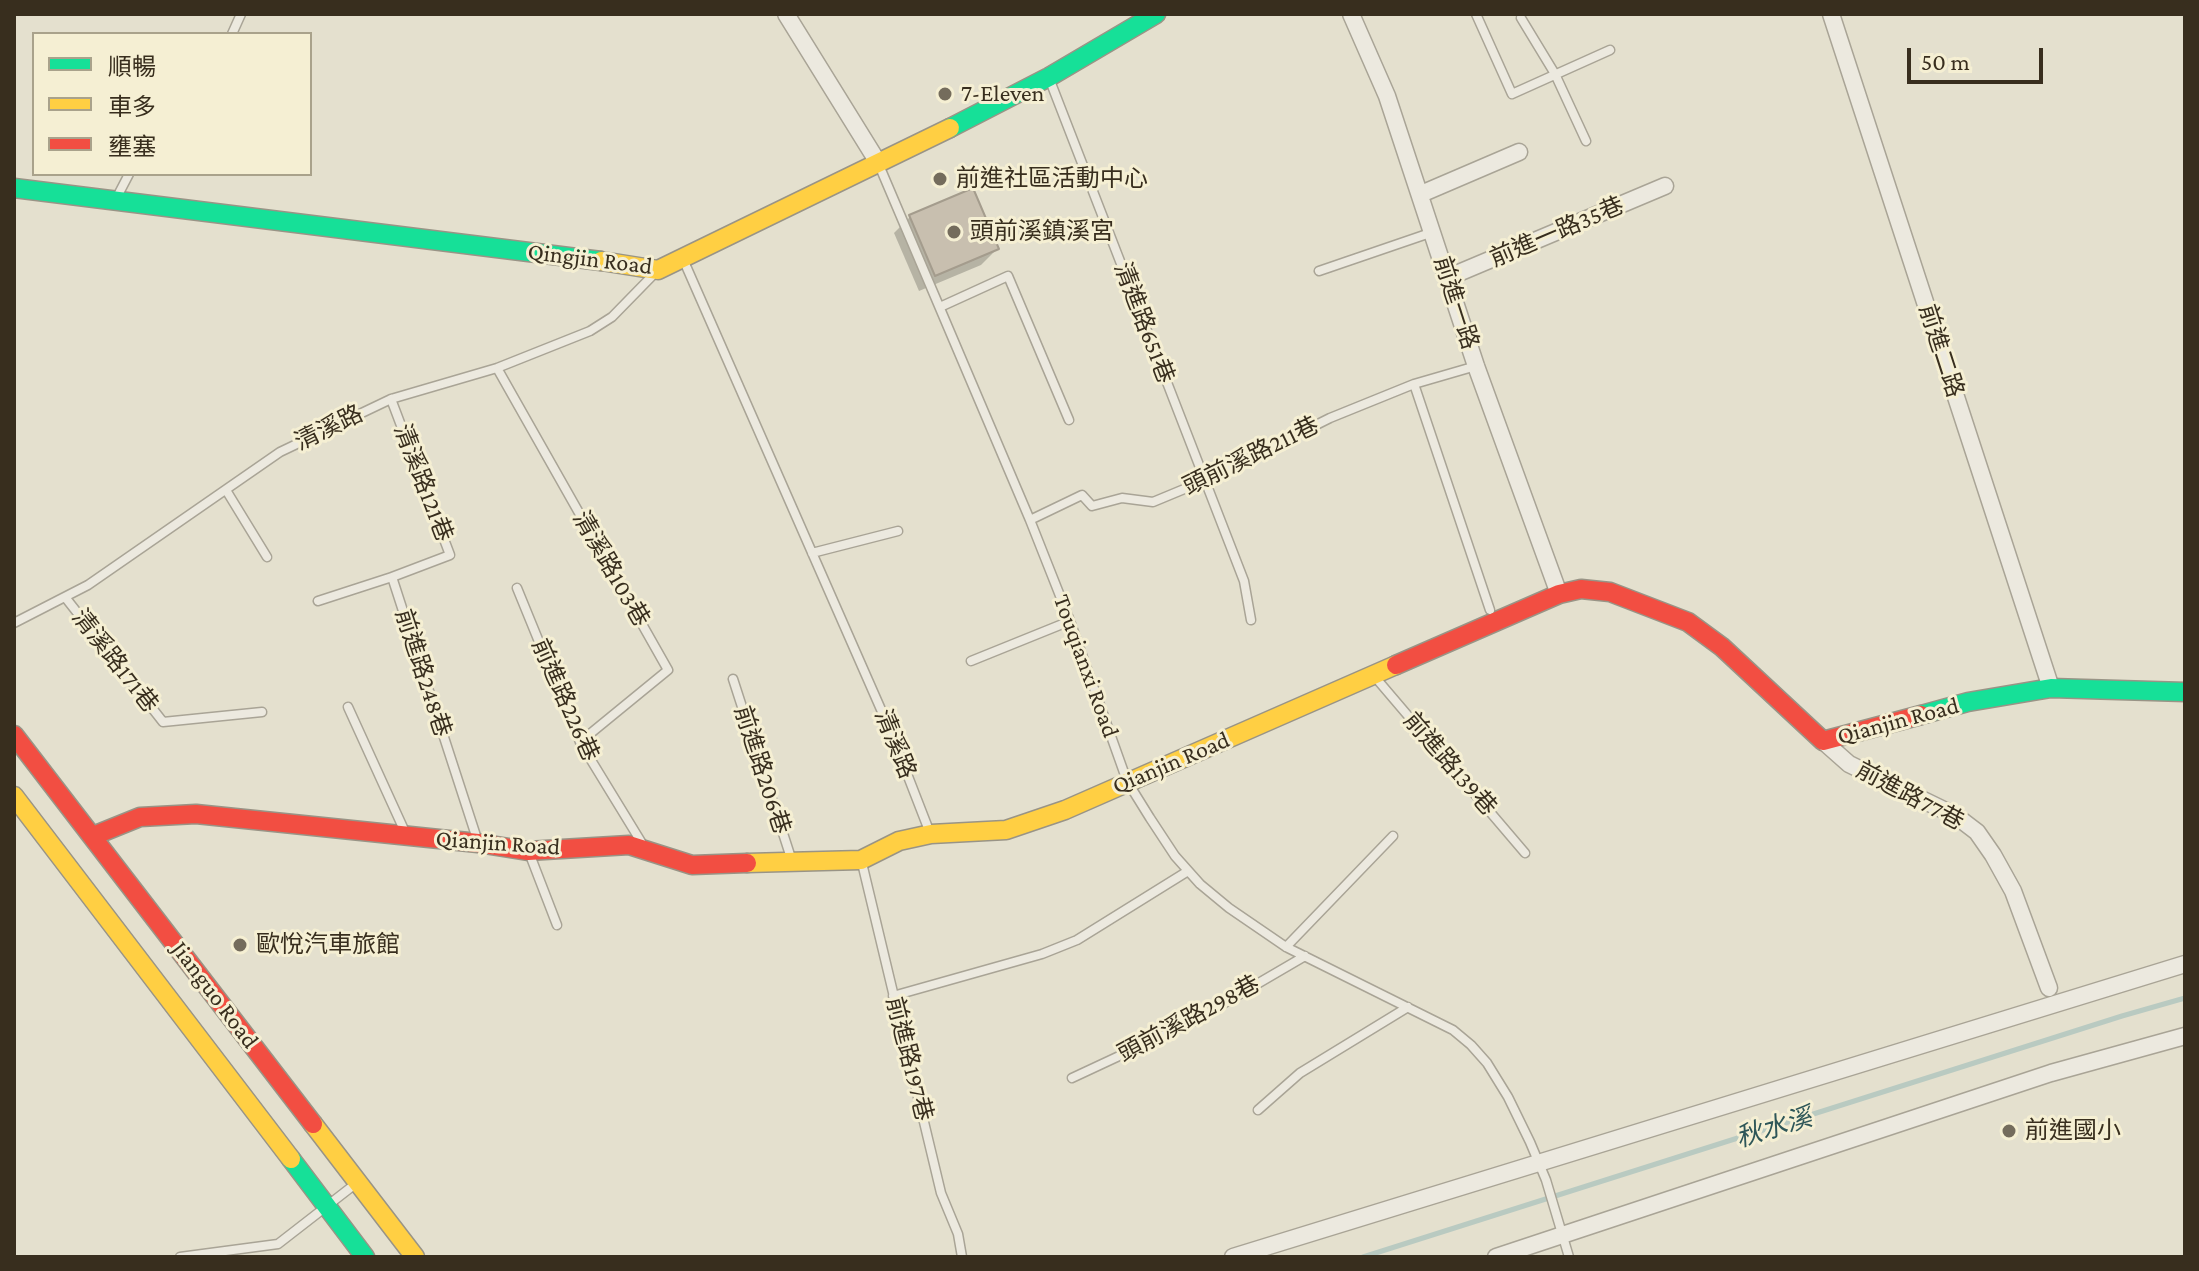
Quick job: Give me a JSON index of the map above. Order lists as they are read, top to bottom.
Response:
{
  "streets": {
    "street": [
      "前進一路35巷",
      "Qingjin Road",
      "前進一路",
      "前進二路",
      "Touqianxi Road",
      "Qianjin Road",
      "前進路77巷",
      "Jianguo Road"
    ],
    "lane": [
      "清進路651巷",
      "清溪路",
      "頭前溪路211巷",
      "清溪路121巷",
      "清溪路103巷",
      "清溪路171巷",
      "前進路248巷",
      "前進路226巷",
      "前進路139巷",
      "前進路206巷",
      "頭前溪路298巷",
      "前進路197巷"
    ]
  },
  "crossings": [
    ["前進一路35巷", "前進一路"],
    ["Qingjin Road", "清進路651巷"],
    ["Qingjin Road", "清溪路"],
    ["Qingjin Road", "Touqianxi Road"],
    ["前進一路", "頭前溪路211巷"],
    ["前進一路", "Qianjin Road"],
    ["清進路651巷", "頭前溪路211巷"],
    ["前進二路", "Qianjin Road"],
    ["清溪路", "清溪路121巷"],
    ["清溪路", "清溪路103巷"],
    ["清溪路", "清溪路171巷"],
    ["清溪路", "Qianjin Road"],
    ["頭前溪路211巷", "Touqianxi Road"],
    ["清溪路121巷", "前進路248巷"],
    ["清溪路103巷", "前進路226巷"],
    ["Touqianxi Road", "Qianjin Road"],
    ["Touqianxi Road", "頭前溪路298巷"],
    ["前進路248巷", "Qianjin Road"],
    ["前進路226巷", "Qianjin Road"],
    ["Qianjin Road", "前進路139巷"],
    ["Qianjin Road", "前進路206巷"],
    ["Qianjin Road", "前進路77巷"],
    ["Qianjin Road", "Jianguo Road"],
    ["Qianjin Road", "前進路197巷"]
  ],
  "water": ["秋水溪"],
  "places": [
    "7-Eleven",
    "前進社區活動中心",
    "頭前溪鎮溪宮",
    "歐悅汽車旅館",
    "前進國小"
  ],
  "legend": ["順暢", "車多", "壅塞"],
  "scale_bar": "50 m"
}
